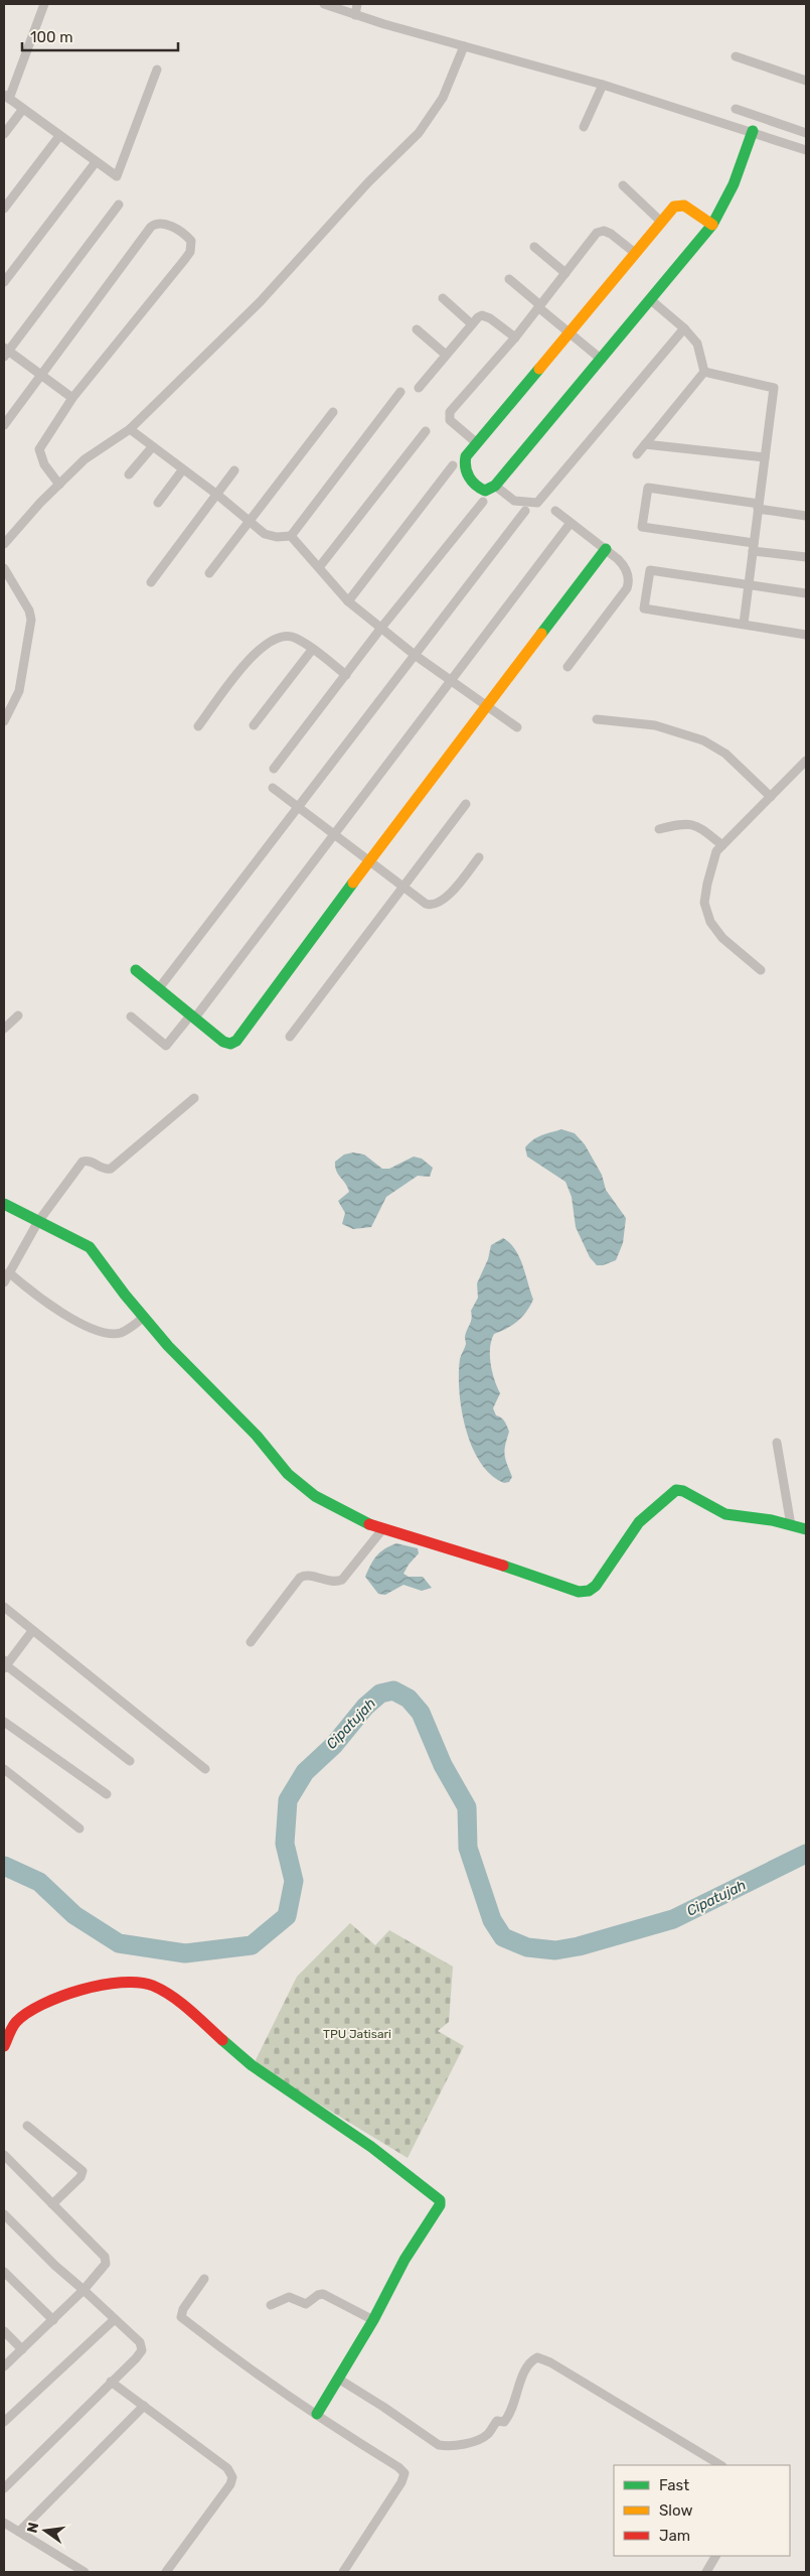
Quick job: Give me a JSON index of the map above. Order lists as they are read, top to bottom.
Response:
{
  "water": ["Cipatujah"],
  "parks": ["TPU Jatisari"],
  "legend": ["Fast", "Slow", "Jam"],
  "scale_bar": "100 m",
  "north": "left"
}
